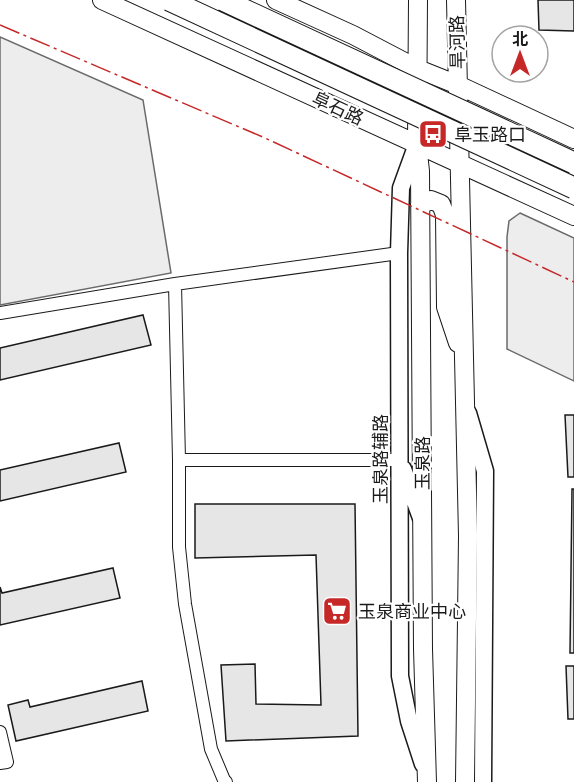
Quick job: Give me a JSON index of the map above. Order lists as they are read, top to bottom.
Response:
{
  "streets": {
    "highway": ["阜石路"],
    "main road": ["旱河路", "玉泉路"],
    "street": ["玉泉路辅路"]
  },
  "crossings": [
    ["旱河路", "阜石路"],
    ["阜石路", "玉泉路辅路"],
    ["阜石路", "玉泉路"],
    ["玉泉路辅路", "玉泉路"]
  ],
  "places": {
    "bus stop": ["阜玉路口"],
    "supermarket": ["玉泉商业中心"]
  },
  "north": "top"
}
